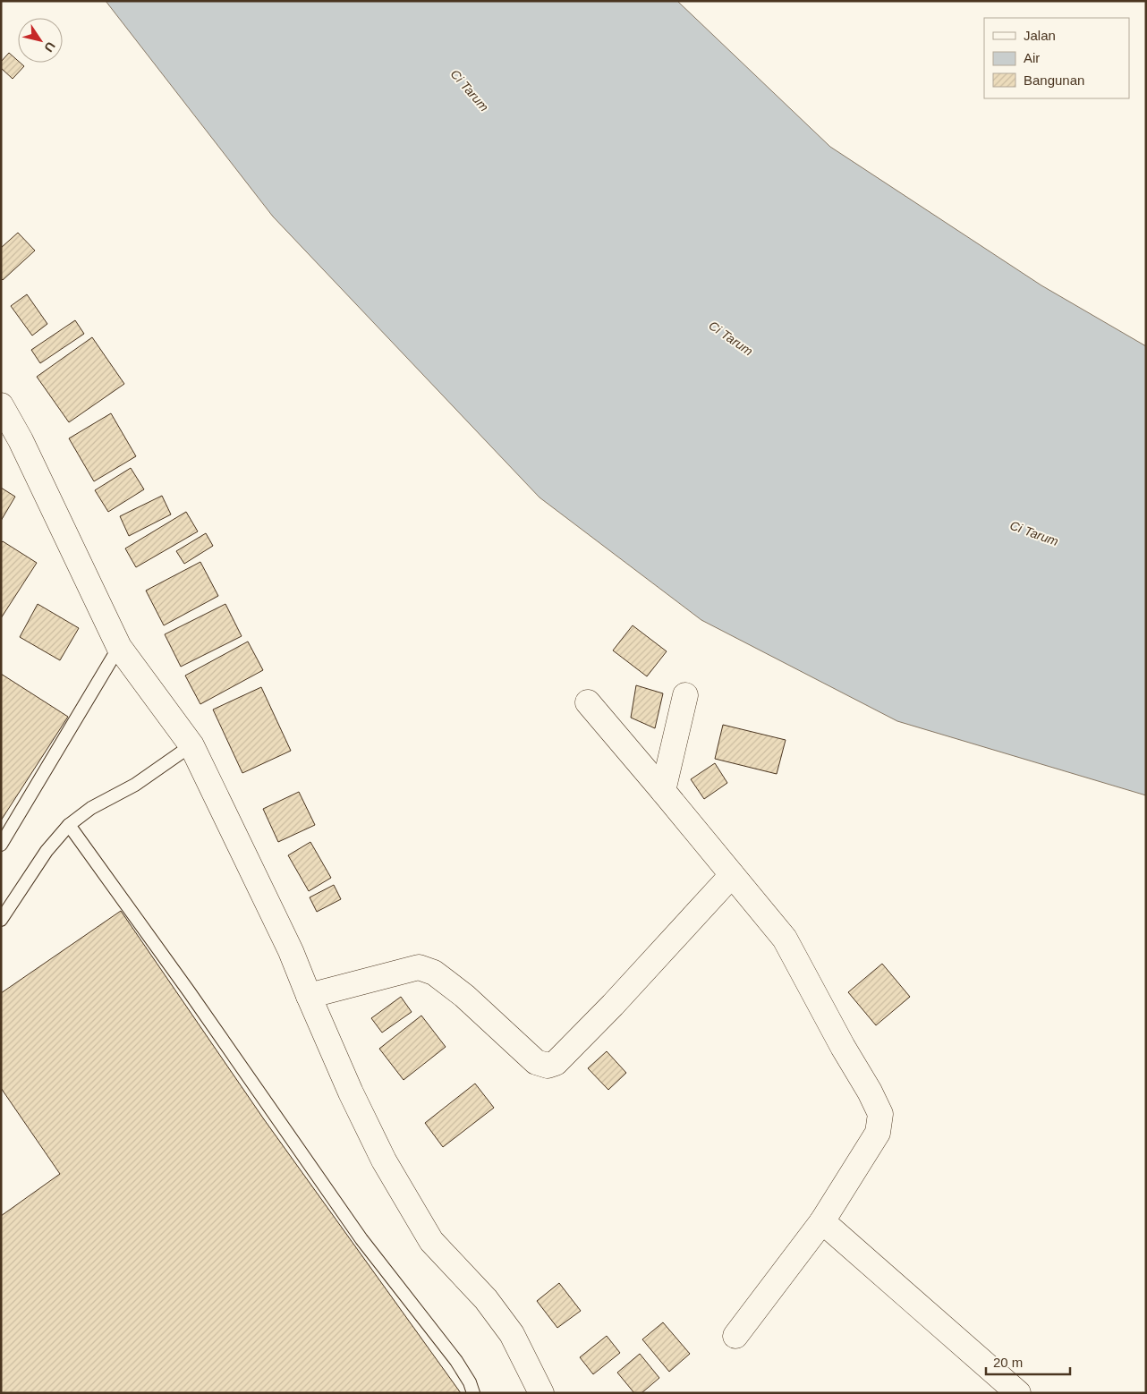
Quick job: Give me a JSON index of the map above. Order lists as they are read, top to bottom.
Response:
{
  "water": ["Ci Tarum"],
  "legend": ["Jalan", "Air", "Bangunan"],
  "scale_bar": "20 m",
  "north": "bottom right"
}
